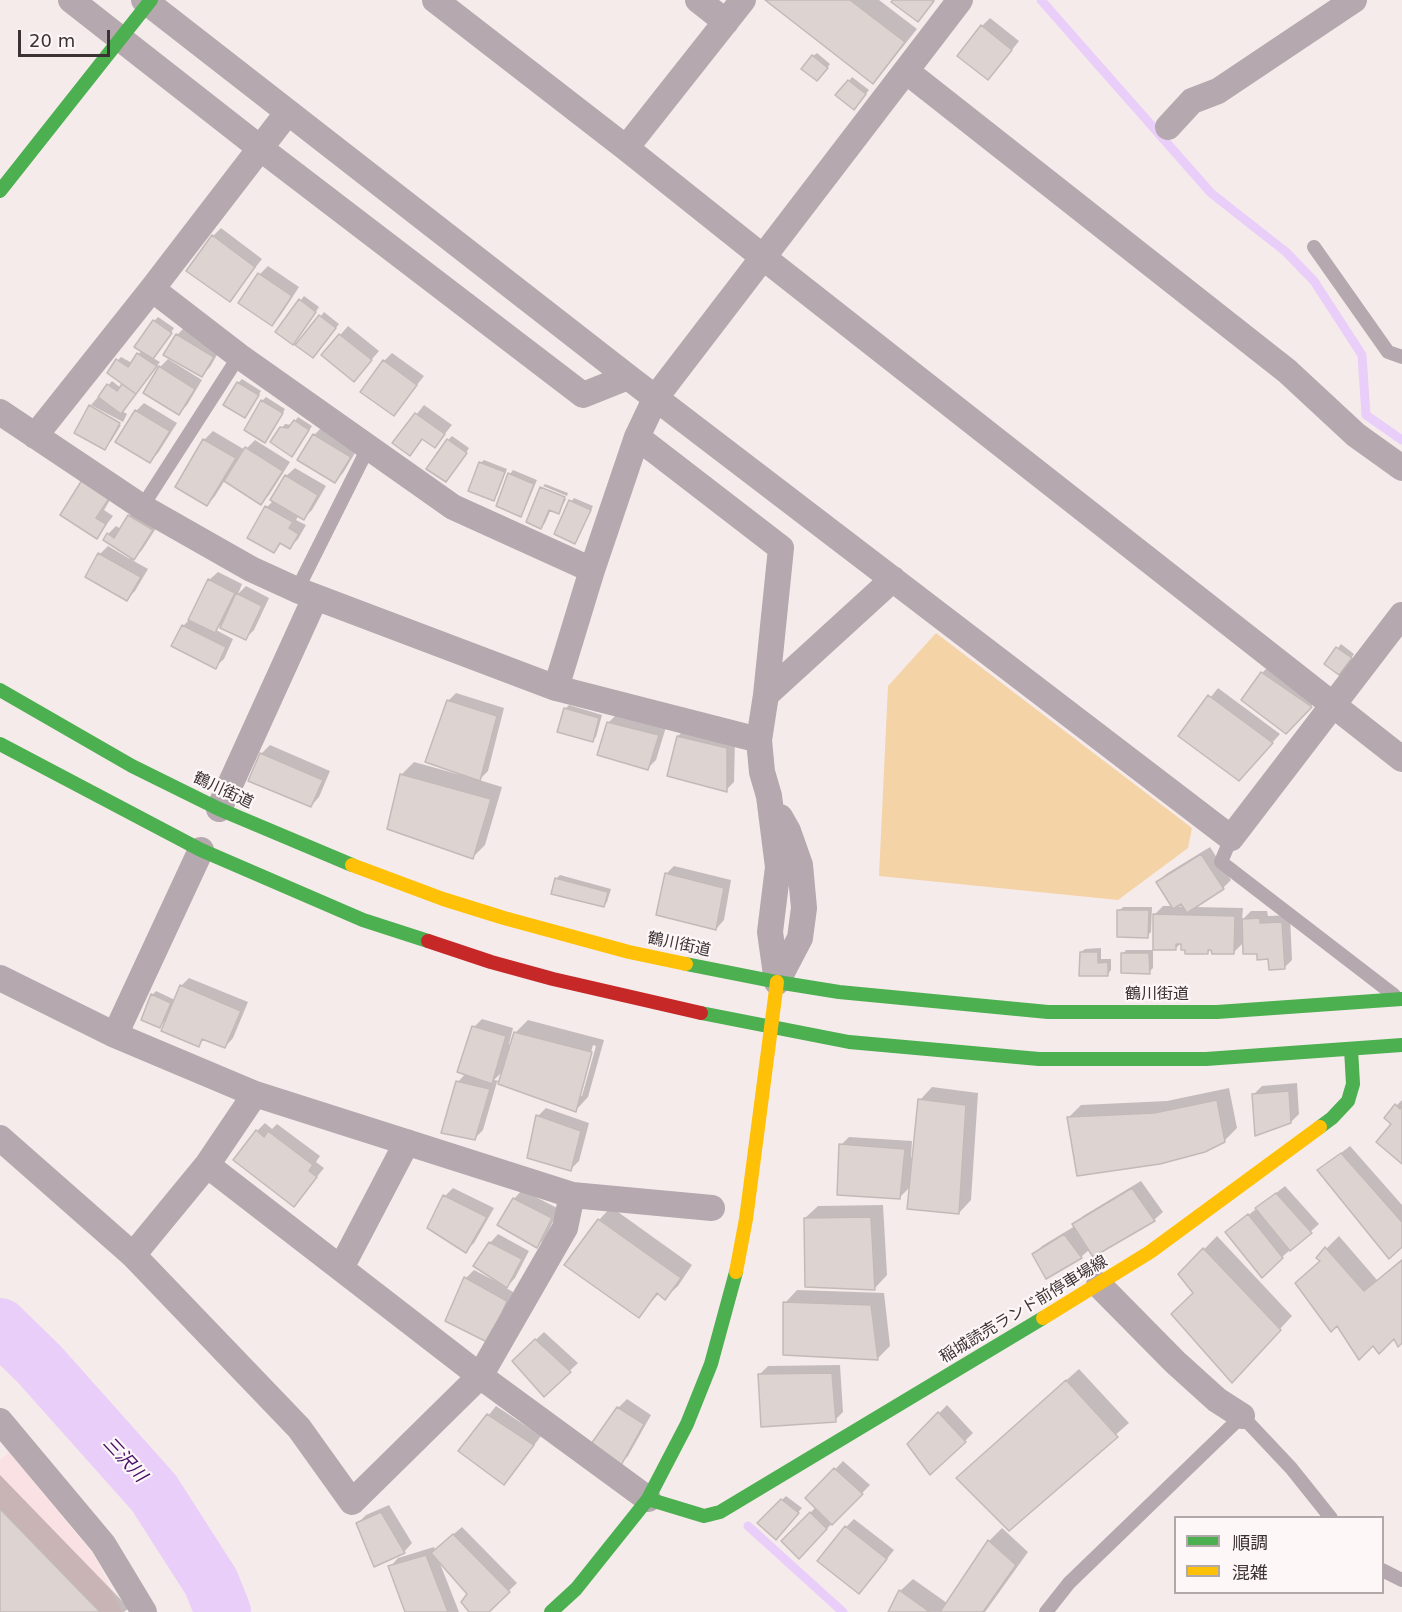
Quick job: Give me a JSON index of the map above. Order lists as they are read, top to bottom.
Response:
{
  "streets": {
    "main road": ["鶴川街道", "稲城読売ランド前停車場線"]
  },
  "water": ["三沢川"],
  "legend": ["順調", "混雑"],
  "scale_bar": "20 m"
}
